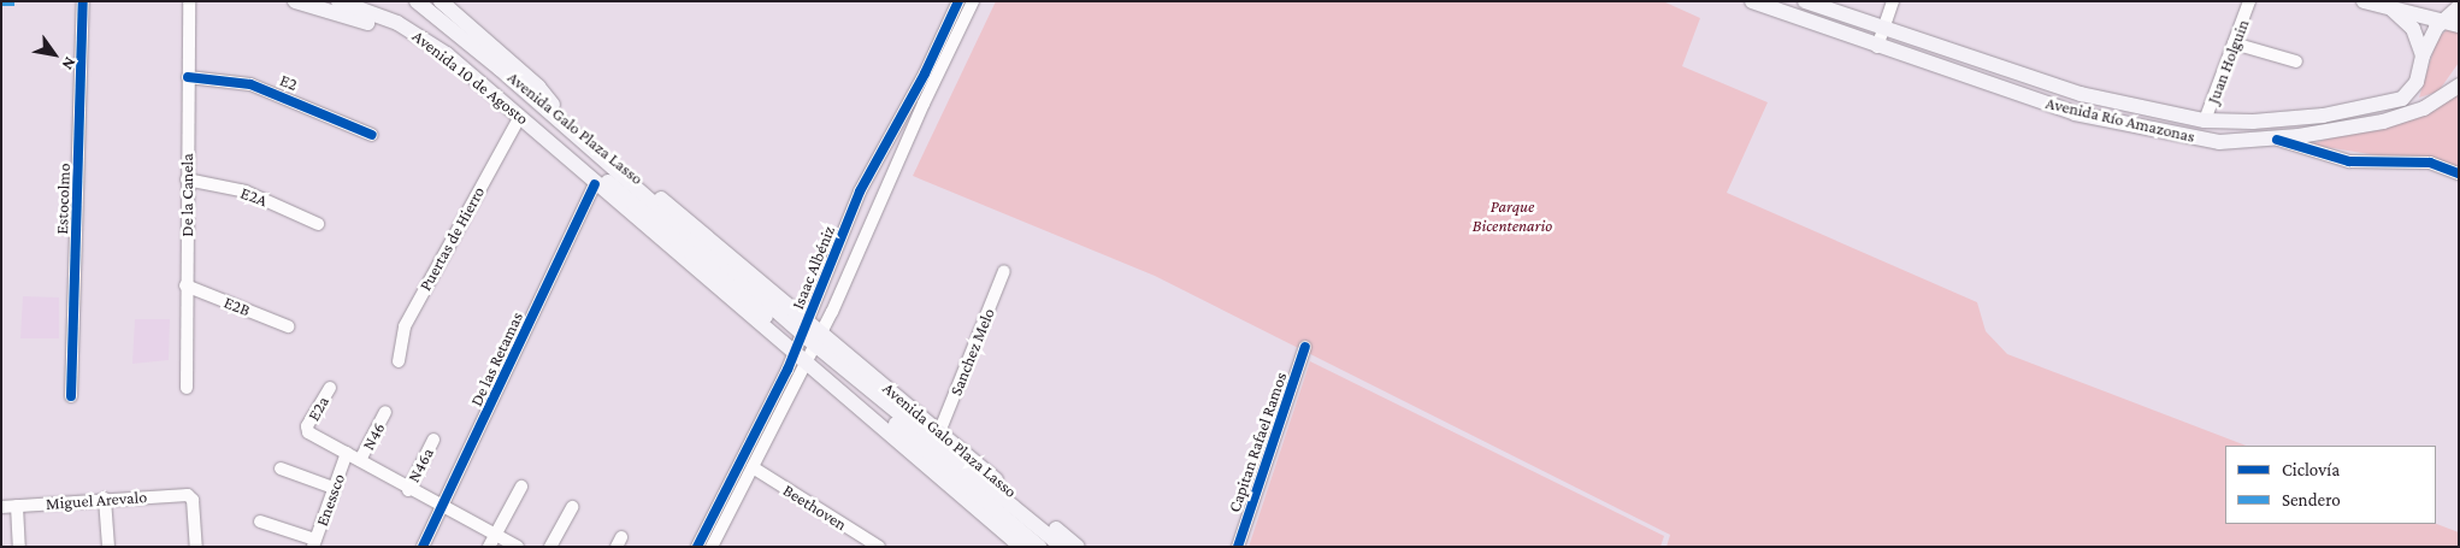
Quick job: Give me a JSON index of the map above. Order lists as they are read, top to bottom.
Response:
{
  "streets": {
    "main road": ["Avenida 10 de Agosto", "Avenida Río Amazonas", "Avenida Galo Plaza Lasso"],
    "street": [
      "Juan Holguin",
      "E2",
      "De la Canela",
      "E2A",
      "Estocolmo",
      "Puertas de Hierro",
      "Isaac Albéniz",
      "E2B",
      "Sanchez Melo",
      "De las Retamas",
      "E2a",
      "N46",
      "Capitan Rafael Ramos",
      "N46a",
      "Miguel Arevalo",
      "Enessco",
      "Beethoven"
    ]
  },
  "crossings": [
    ["Juan Holguin", "Avenida Río Amazonas"],
    ["Avenida 10 de Agosto", "Avenida Galo Plaza Lasso"],
    ["E2", "De la Canela"],
    ["Avenida Galo Plaza Lasso", "Isaac Albéniz"],
    ["Avenida Galo Plaza Lasso", "Sanchez Melo"],
    ["Avenida Galo Plaza Lasso", "De las Retamas"],
    ["De la Canela", "E2A"],
    ["De la Canela", "E2B"],
    ["Isaac Albéniz", "Beethoven"],
    ["E2a", "Enessco"]
  ],
  "parks": ["Parque Bicentenario"],
  "legend": ["Ciclovía", "Sendero"],
  "north": "bottom right"
}
